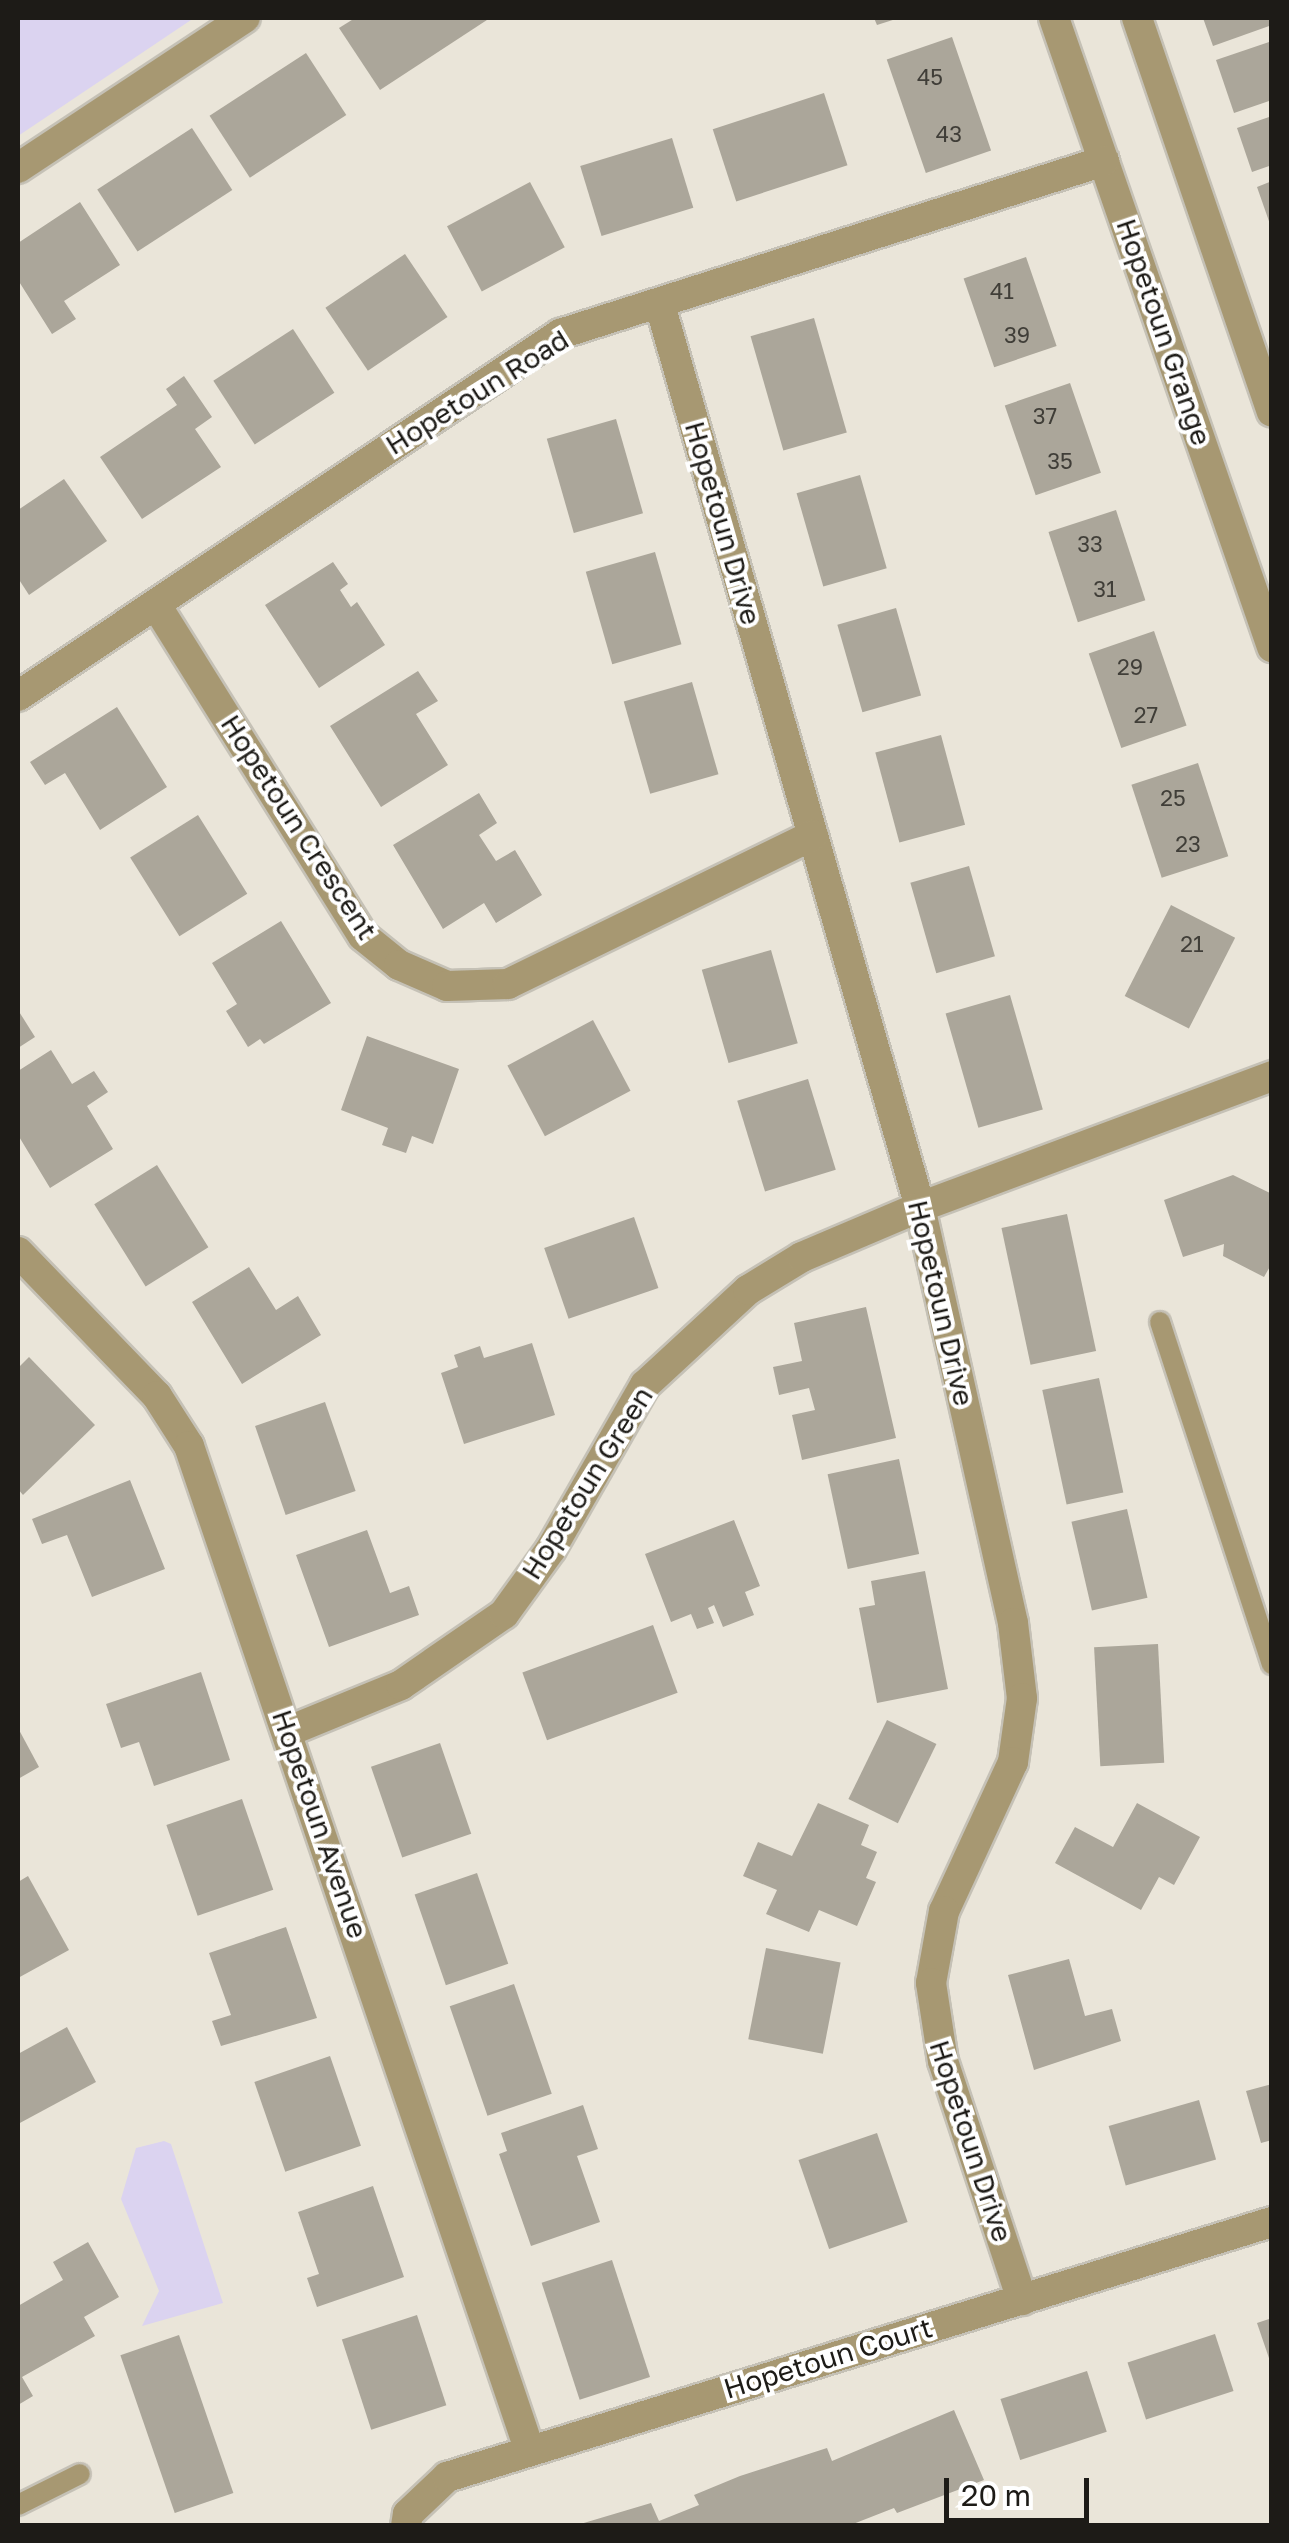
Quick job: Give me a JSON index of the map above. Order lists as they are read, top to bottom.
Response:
{
  "streets": {
    "street": [
      "Hopetoun Grange",
      "Hopetoun Road",
      "Hopetoun Drive",
      "Hopetoun Crescent",
      "Hopetoun Green",
      "Hopetoun Avenue",
      "Hopetoun Court"
    ]
  },
  "crossings": [
    ["Hopetoun Grange", "Hopetoun Road"],
    ["Hopetoun Road", "Hopetoun Drive"],
    ["Hopetoun Road", "Hopetoun Crescent"],
    ["Hopetoun Drive", "Hopetoun Crescent"],
    ["Hopetoun Drive", "Hopetoun Green"],
    ["Hopetoun Drive", "Hopetoun Court"],
    ["Hopetoun Green", "Hopetoun Avenue"],
    ["Hopetoun Avenue", "Hopetoun Court"]
  ],
  "house_numbers": [
    "45",
    "43",
    "41",
    "39",
    "37",
    "35",
    "33",
    "31",
    "29",
    "27",
    "25",
    "23",
    "21"
  ],
  "scale_bar": "20 m"
}
